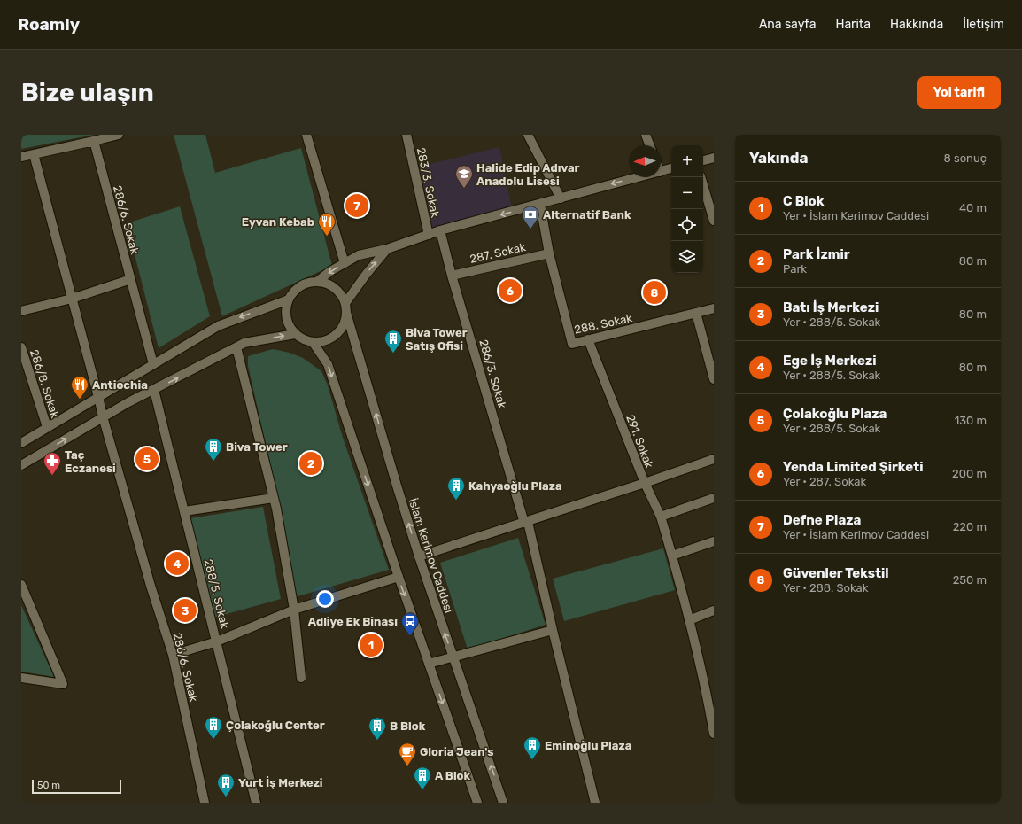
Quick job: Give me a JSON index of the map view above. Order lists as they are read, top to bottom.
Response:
{
  "streets": {
    "street": [
      "283/3. Sokak",
      "286/6. Sokak",
      "287. Sokak",
      "288. Sokak",
      "286/3. Sokak",
      "286/8. Sokak",
      "291. Sokak",
      "İslam Kerimov Caddesi",
      "288/5. Sokak"
    ]
  },
  "crossings": [
    ["287. Sokak", "288. Sokak"],
    ["287. Sokak", "286/3. Sokak"],
    ["288. Sokak", "291. Sokak"]
  ],
  "places": {
    "school or university": ["Halide Edip Adıvar Anadolu Lisesi"],
    "bank": ["Alternatif Bank"],
    "restaurant": ["Eyvan Kebab", "Antiochia"],
    "building": [
      "Biva Tower Satış Ofisi",
      "Biva Tower",
      "Kahyaoğlu Plaza",
      "Çolakoğlu Center",
      "B Blok",
      "Eminoğlu Plaza",
      "A Blok",
      "Yurt İş Merkezi"
    ],
    "pharmacy": ["Taç Eczanesi"],
    "bus stop": ["Adliye Ek Binası"],
    "cafe": ["Gloria Jean's"]
  },
  "scale_bar": "50 m",
  "north": "left",
  "page": {
    "header": "Roamly",
    "nav": [
      "Ana sayfa",
      "Harita",
      "Hakkında",
      "İletişim"
    ],
    "buttons": "Yol tarifi",
    "title": "Bize ulaşın",
    "heading": ["Yakında", "8 sonuç"],
    "map_buttons": ["+", "−"],
    "list": [
      {
        "mark": "1",
        "name": "C Blok",
        "note": "Yer · İslam Kerimov Caddesi",
        "value": "40 m"
      },
      {
        "mark": "2",
        "name": "Park İzmir",
        "note": "Park",
        "value": "80 m"
      },
      {
        "mark": "3",
        "name": "Batı İş Merkezi",
        "note": "Yer · 288/5. Sokak",
        "value": "80 m"
      },
      {
        "mark": "4",
        "name": "Ege İş Merkezi",
        "note": "Yer · 288/5. Sokak",
        "value": "80 m"
      },
      {
        "mark": "5",
        "name": "Çolakoğlu Plaza",
        "note": "Yer · 288/5. Sokak",
        "value": "130 m"
      },
      {
        "mark": "6",
        "name": "Yenda Limited Şirketi",
        "note": "Yer · 287. Sokak",
        "value": "200 m"
      },
      {
        "mark": "7",
        "name": "Defne Plaza",
        "note": "Yer · İslam Kerimov Caddesi",
        "value": "220 m"
      },
      {
        "mark": "8",
        "name": "Güvenler Tekstil",
        "note": "Yer · 288. Sokak",
        "value": "250 m"
      }
    ],
    "pins": [
      "7",
      "6",
      "8",
      "5",
      "2",
      "4",
      "3",
      "1"
    ],
    "scale": "50 m"
  }
}
